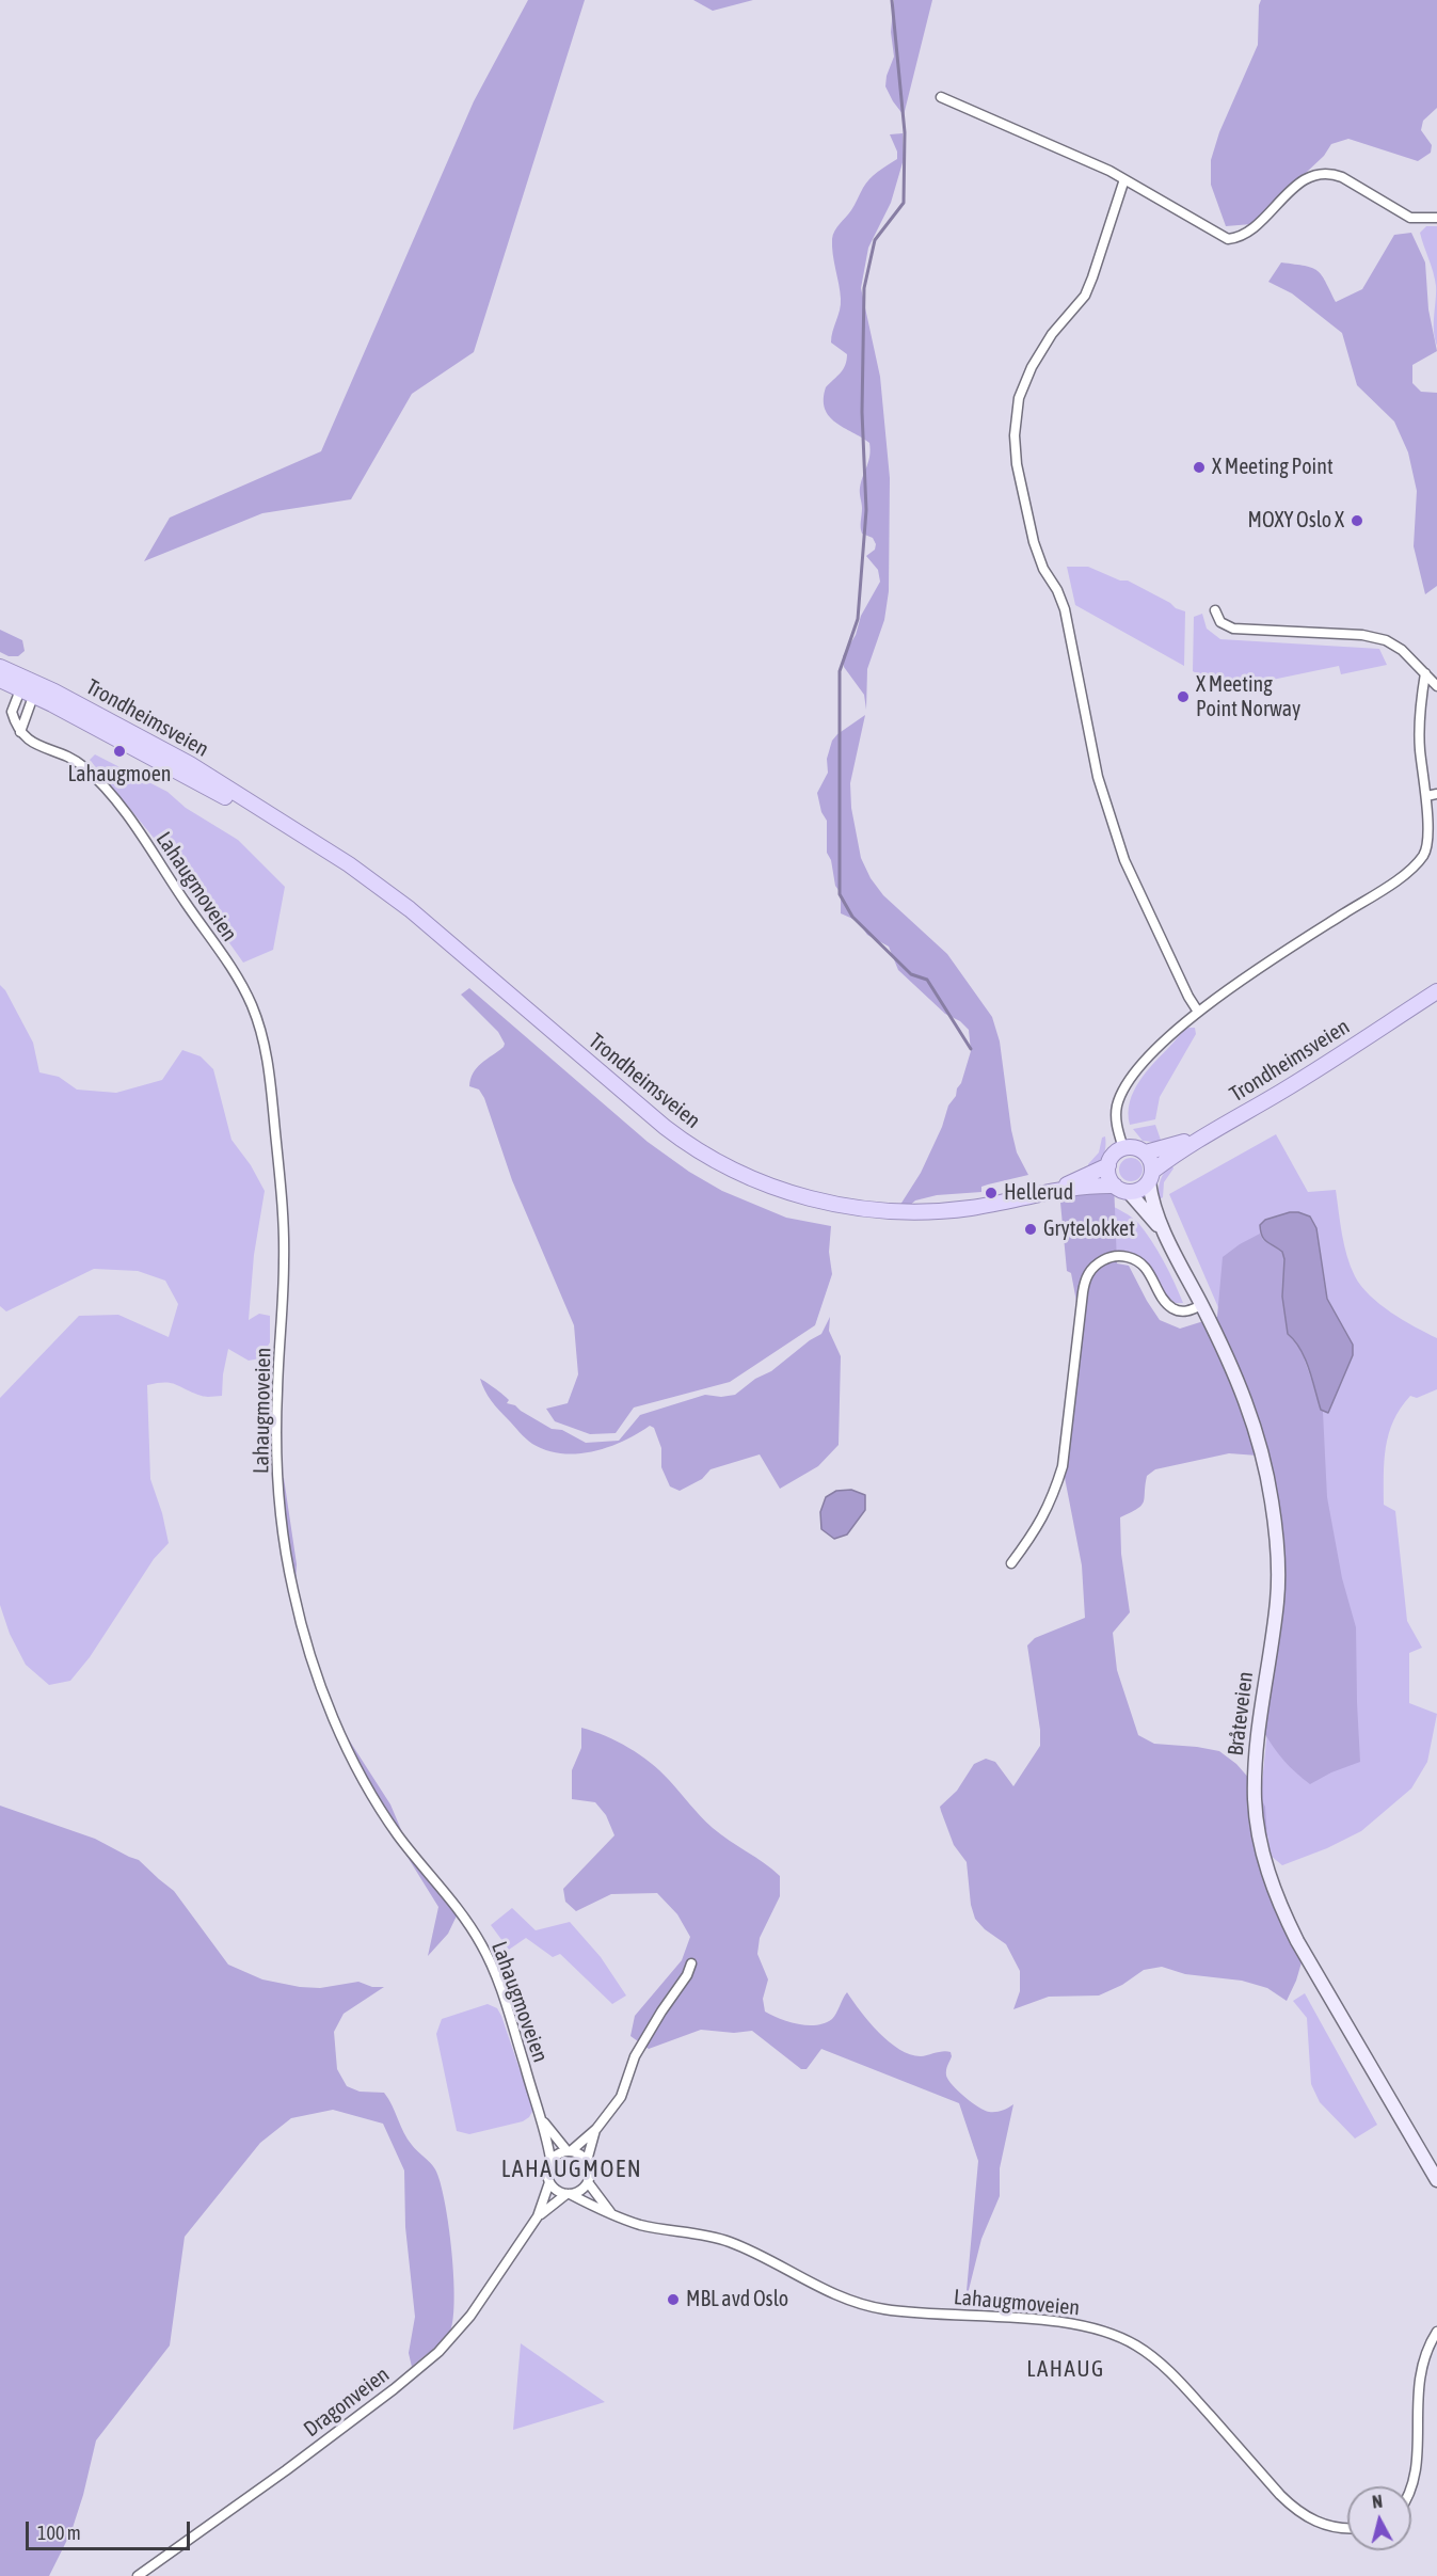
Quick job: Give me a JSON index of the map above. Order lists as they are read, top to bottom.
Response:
{
  "streets": {
    "main road": ["Trondheimsveien", "Bråteveien"],
    "street": ["Lahaugmoveien", "Dragonveien"]
  },
  "crossings": [
    ["Trondheimsveien", "Bråteveien"],
    ["Lahaugmoveien", "Dragonveien"]
  ],
  "districts": ["LAHAUGMOEN", "LAHAUG"],
  "places": [
    "X Meeting Point",
    "MOXY Oslo X",
    "X Meeting Point Norway",
    "Lahaugmoen",
    "Hellerud",
    "Grytelokket",
    "MBL avd Oslo"
  ],
  "scale_bar": "100 m",
  "north": "top"
}
